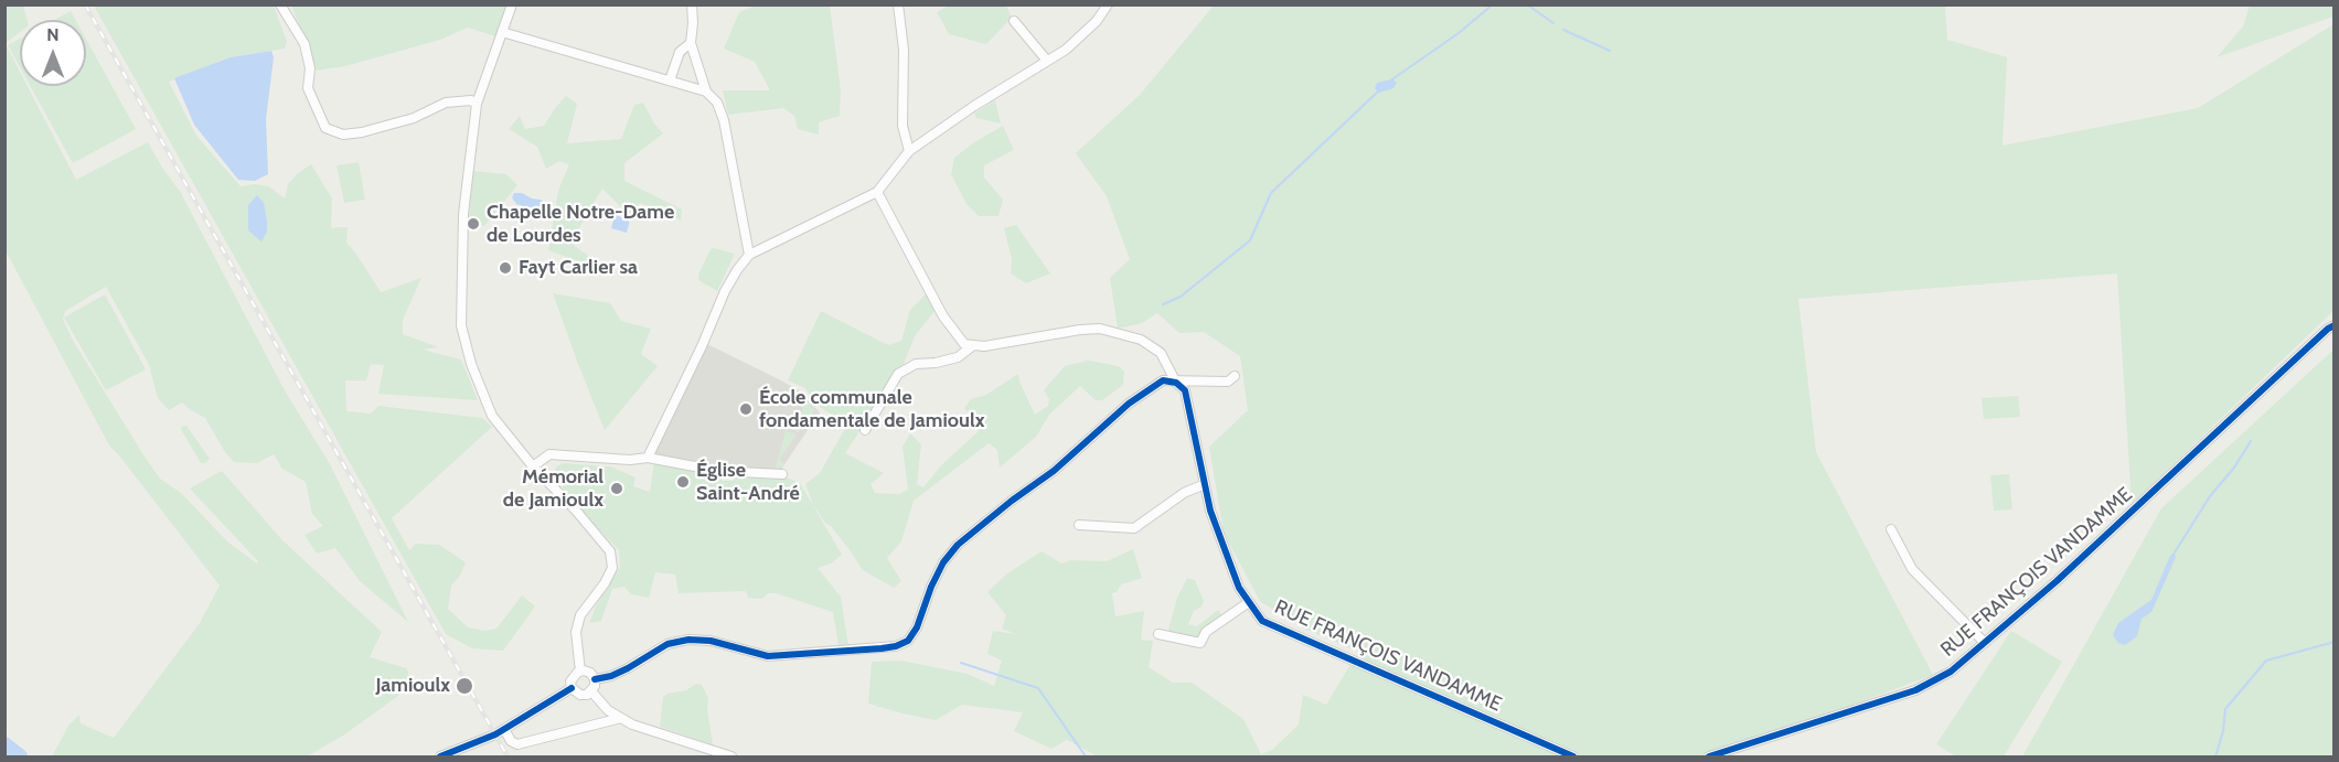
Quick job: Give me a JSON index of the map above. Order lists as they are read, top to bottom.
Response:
{
  "streets": {
    "street": ["RUE FRANÇOIS VANDAMME"]
  },
  "places": [
    "Chapelle Notre-Dame de Lourdes",
    "Fayt Carlier sa",
    "École communale fondamentale de Jamioulx",
    "Église Saint-André",
    "Mémorial de Jamioulx",
    "Jamioulx"
  ],
  "north": "top"
}
